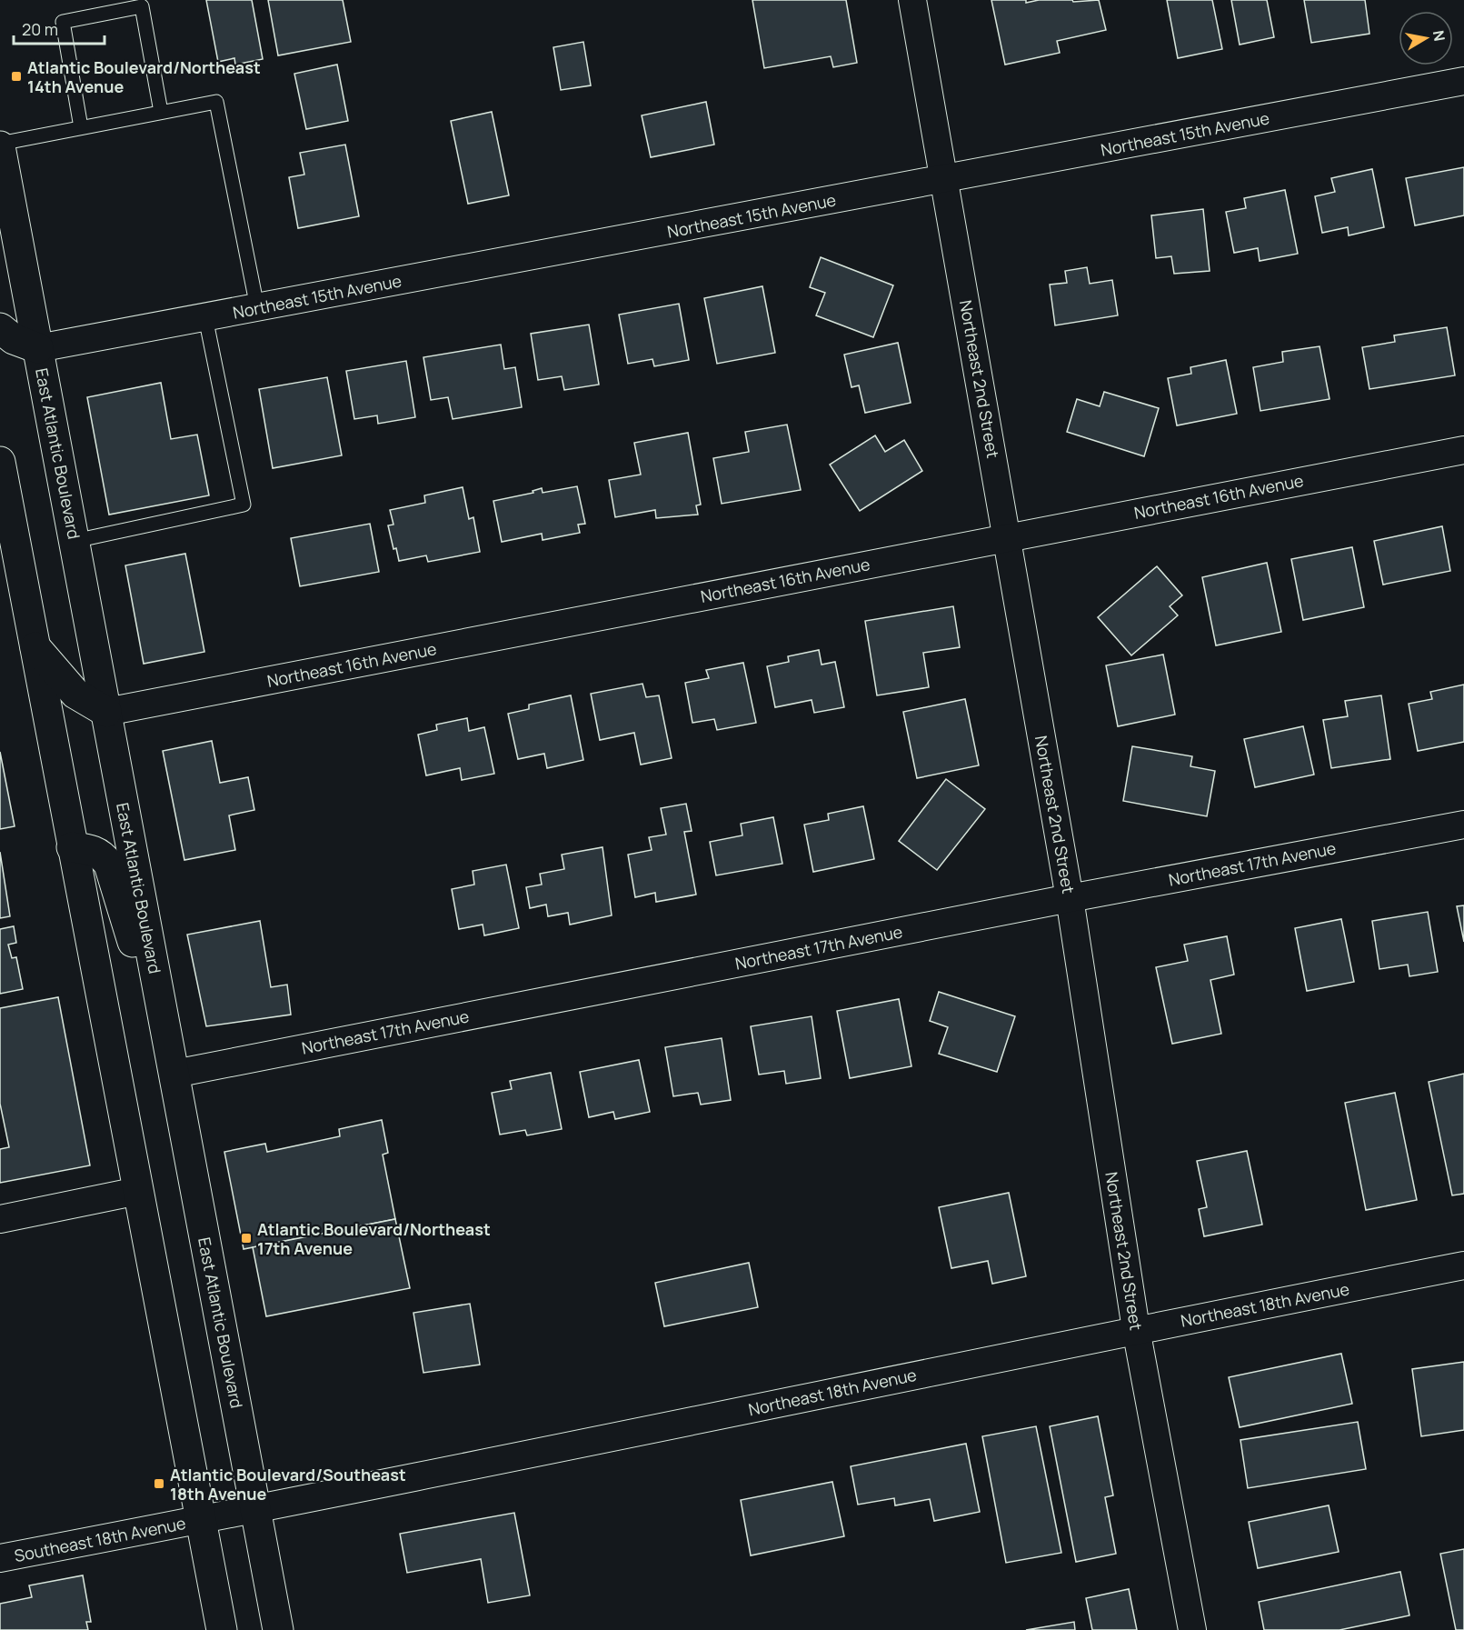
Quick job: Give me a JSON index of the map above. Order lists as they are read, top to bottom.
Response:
{
  "streets": {
    "main road": ["East Atlantic Boulevard"],
    "street": [
      "Northeast 15th Avenue",
      "Northeast 2nd Street",
      "Northeast 16th Avenue",
      "Northeast 17th Avenue",
      "Northeast 18th Avenue",
      "Southeast 18th Avenue"
    ]
  },
  "crossings": [
    ["Northeast 15th Avenue", "Northeast 2nd Street"],
    ["Northeast 15th Avenue", "East Atlantic Boulevard"],
    ["Northeast 2nd Street", "Northeast 16th Avenue"],
    ["Northeast 2nd Street", "Northeast 17th Avenue"],
    ["Northeast 2nd Street", "Northeast 18th Avenue"],
    ["East Atlantic Boulevard", "Northeast 16th Avenue"],
    ["East Atlantic Boulevard", "Northeast 17th Avenue"],
    ["East Atlantic Boulevard", "Northeast 18th Avenue"],
    ["Northeast 18th Avenue", "Southeast 18th Avenue"]
  ],
  "places": {
    "transit": ["Atlantic Boulevard/Northeast 14th Avenue", "Atlantic Boulevard/Northeast 17th Avenue", "Atlantic Boulevard/Southeast 18th Avenue"]
  },
  "scale_bar": "20 m",
  "north": "right"
}
